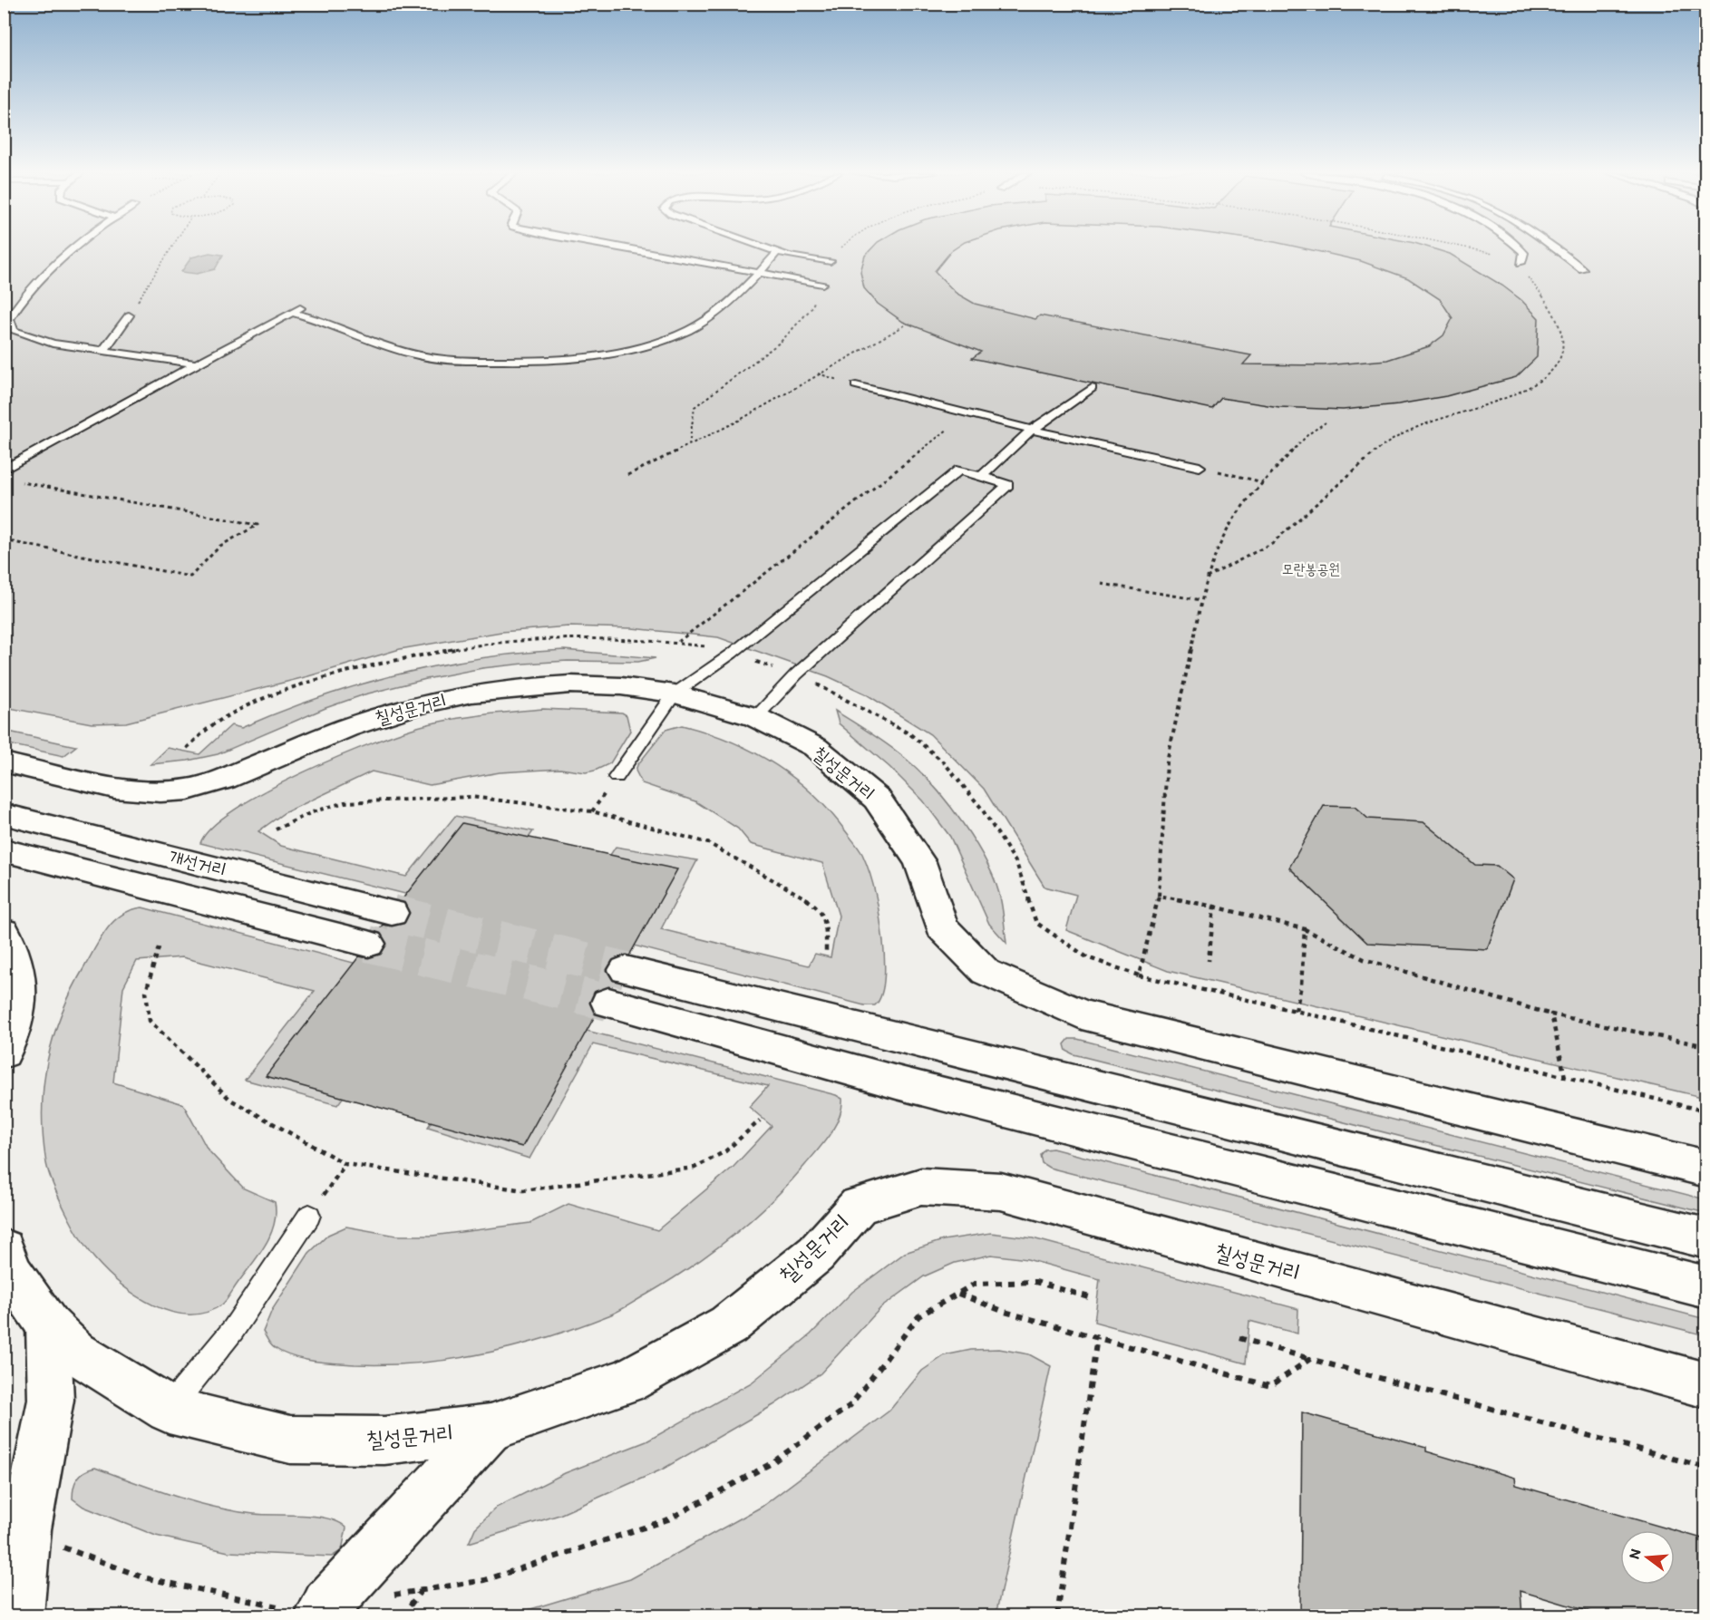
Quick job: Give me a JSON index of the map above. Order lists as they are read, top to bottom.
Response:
{
  "streets": {
    "main road": ["칠성문거리", "개선거리"]
  },
  "parks": ["모란봉공원"],
  "north": "left"
}
